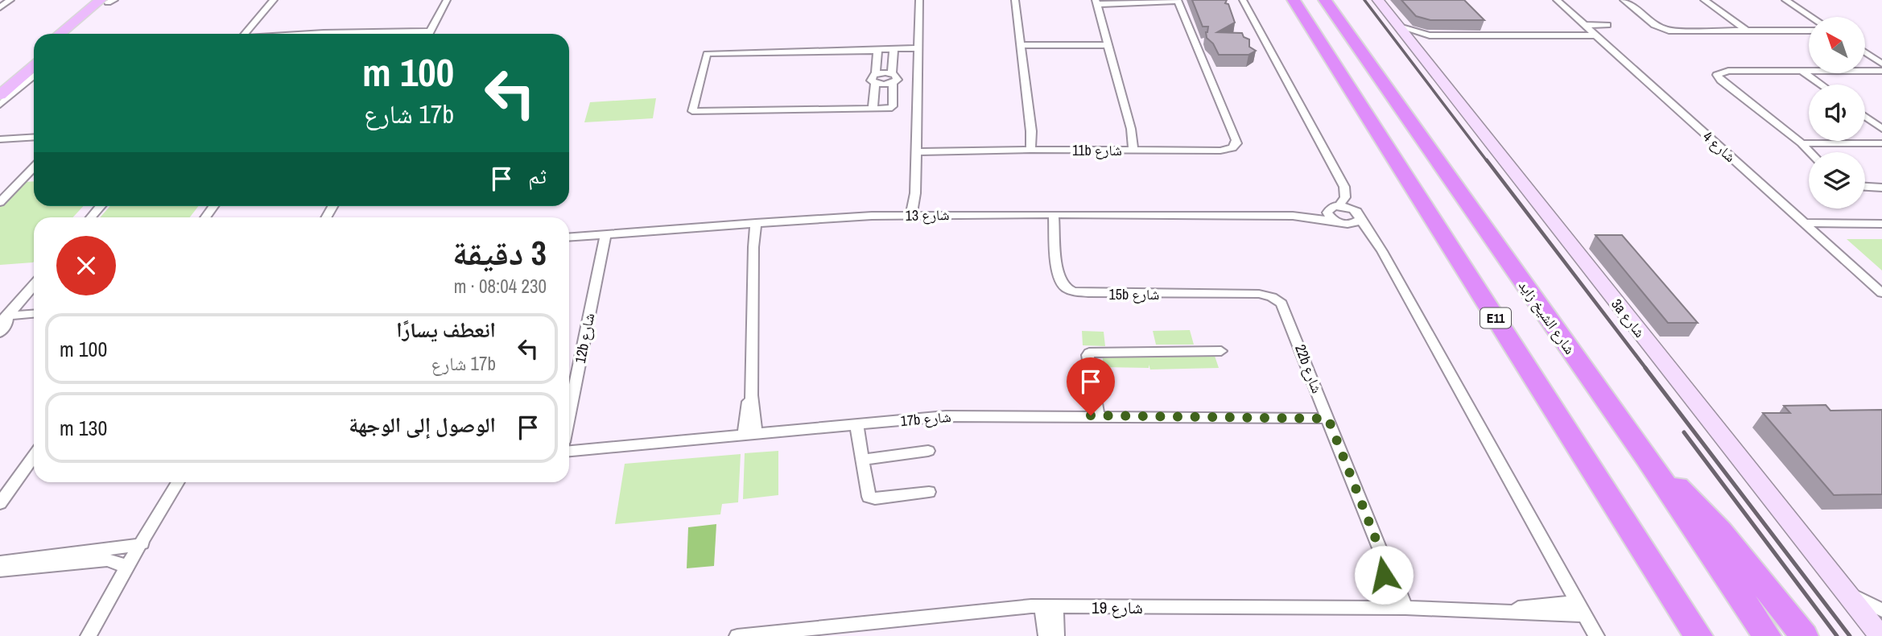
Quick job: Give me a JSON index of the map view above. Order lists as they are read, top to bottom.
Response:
{
  "streets": {
    "highway": ["شارع الشيخ زايد", "E11"],
    "street": [
      "شارع 4",
      "11b شارع",
      "شارع 13",
      "15b شارع",
      "3a شارع",
      "12b شارع",
      "22b شارع",
      "17b شارع",
      "شارع 19"
    ]
  },
  "crossings": [
    ["شارع 13", "15b شارع"],
    ["شارع 13", "12b شارع"],
    ["15b شارع", "22b شارع"],
    ["22b شارع", "17b شارع"],
    ["22b شارع", "شارع 19"]
  ],
  "north": "top left",
  "page": {
    "turn": ["100 m", "17b شارع"],
    "then": "ثم",
    "heading": ["3 دقيقة", "230 m · 08:04"],
    "list": [
      {
        "name": "انعطف يسارًا",
        "note": "17b شارع",
        "value": "100 m"
      },
      {
        "name": "الوصول إلى الوجهة",
        "value": "130 m"
      }
    ]
  }
}
